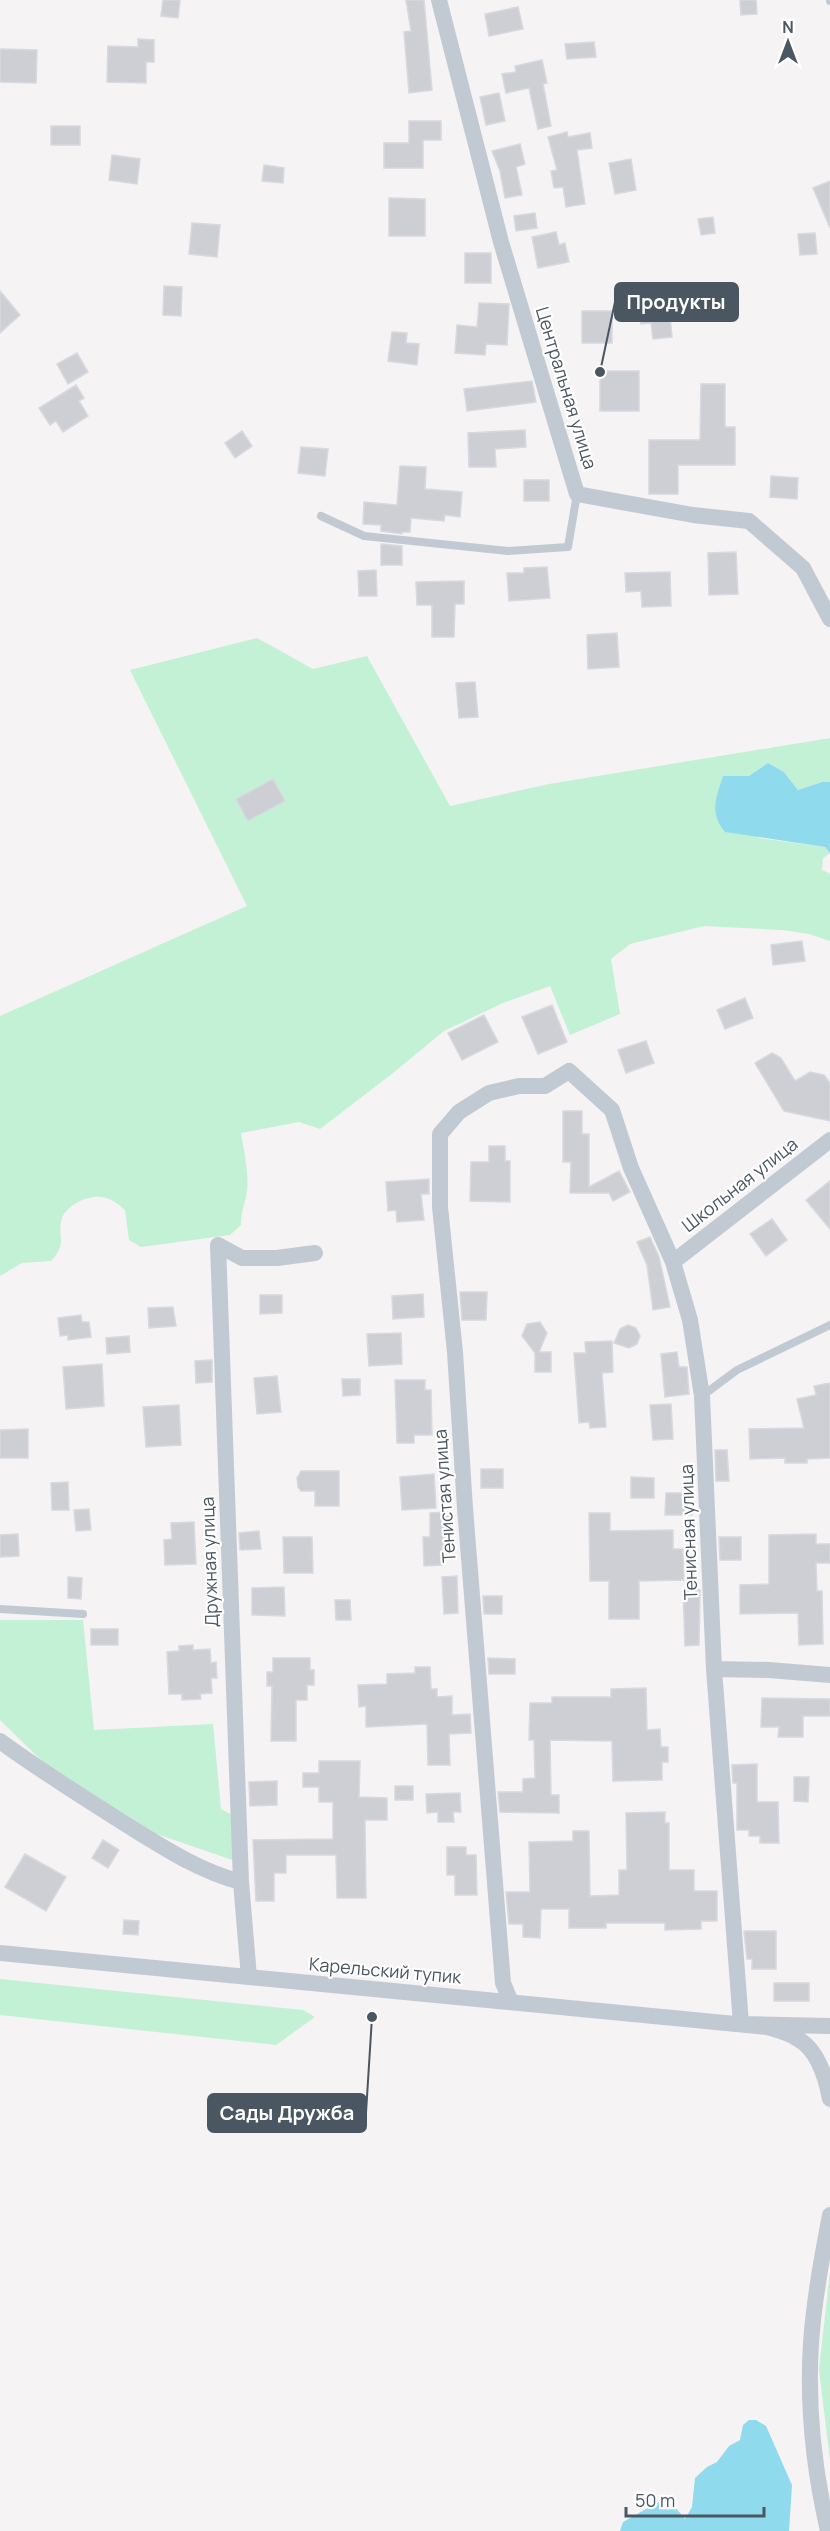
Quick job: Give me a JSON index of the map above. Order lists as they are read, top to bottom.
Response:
{
  "streets": {
    "street": [
      "Центральная улица",
      "Школьная улица",
      "Тенистая улица",
      "Тенисная улица",
      "Дружная улица",
      "Карельский тупик"
    ]
  },
  "crossings": [
    ["Школьная улица", "Тенисная улица"],
    ["Тенистая улица", "Тенисная улица"],
    ["Тенистая улица", "Карельский тупик"],
    ["Тенисная улица", "Карельский тупик"],
    ["Дружная улица", "Карельский тупик"]
  ],
  "places": ["Продукты", "Сады Дружба"],
  "scale_bar": "50 m",
  "north": "top"
}
